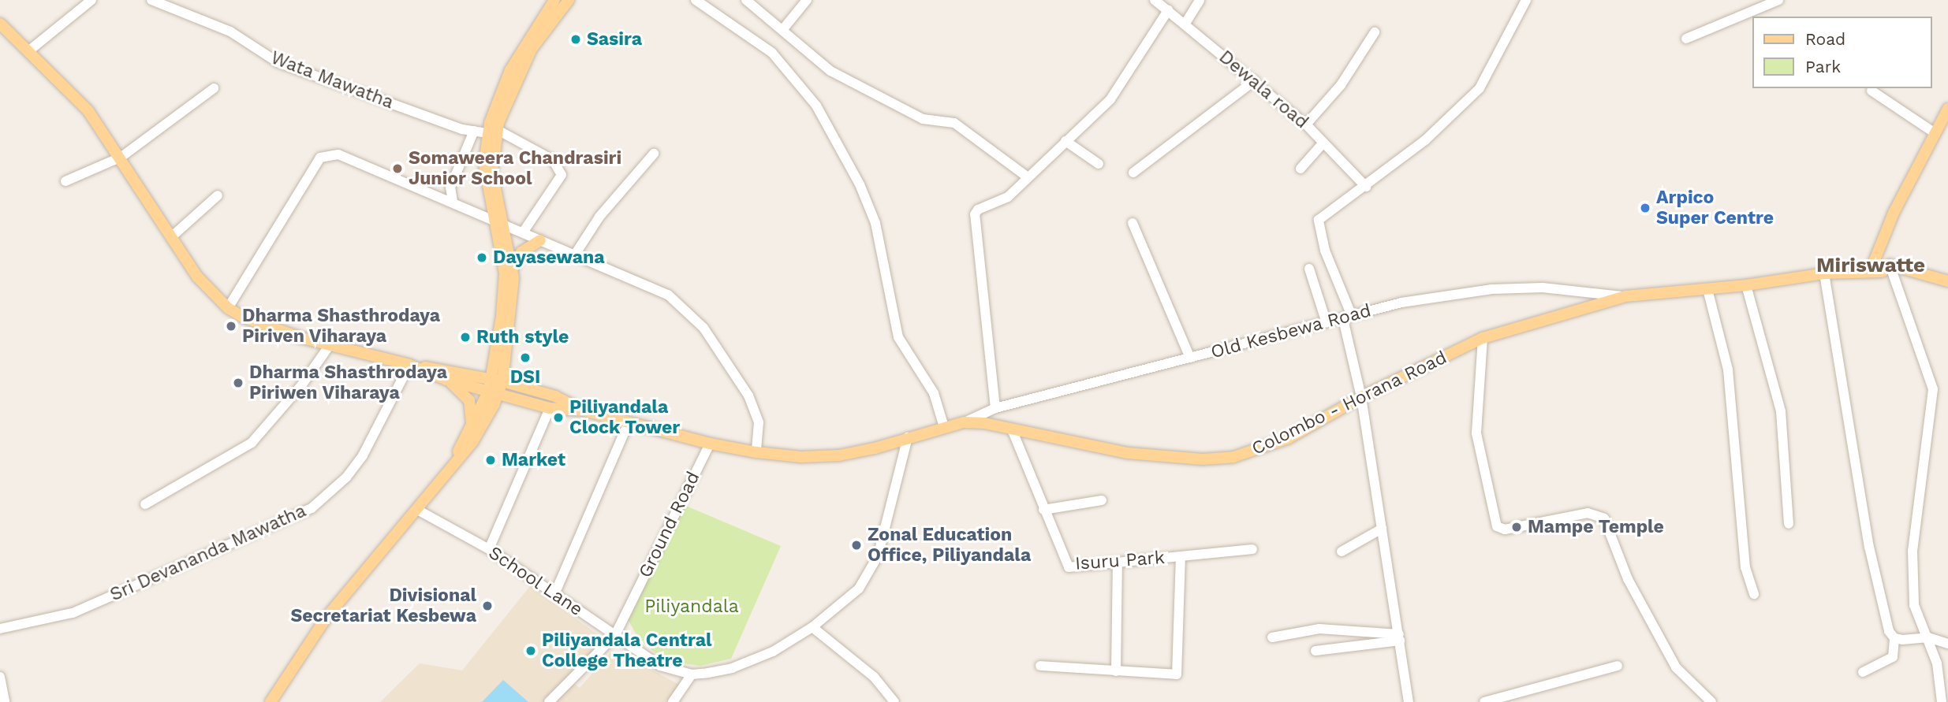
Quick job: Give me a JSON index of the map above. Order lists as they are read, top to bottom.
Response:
{
  "streets": {
    "main road": ["Colombo - Horana Road"],
    "street": [
      "Wata Mawatha",
      "Dewala road",
      "Old Kesbewa Road",
      "Ground Road",
      "Sri Devananda Mawatha",
      "Isuru Park",
      "School Lane"
    ]
  },
  "crossings": [
    ["Old Kesbewa Road", "Colombo - Horana Road"],
    ["Colombo - Horana Road", "Ground Road"],
    ["Colombo - Horana Road", "Isuru Park"],
    ["Colombo - Horana Road", "School Lane"],
    ["Ground Road", "School Lane"]
  ],
  "districts": ["Miriswatte"],
  "parks": ["Piliyandala"],
  "places": [
    "Sasira",
    "Somaweera Chandrasiri Junior School",
    "Arpico Super Centre",
    "Dayasewana",
    "Dharma Shasthrodaya Piriven Viharaya",
    "Ruth style",
    "DSI",
    "Dharma Shasthrodaya Piriwen Viharaya",
    "Piliyandala Clock Tower",
    "Market",
    "Mampe Temple",
    "Zonal Education Office, Piliyandala",
    "Divisional Secretariat Kesbewa",
    "Piliyandala Central College Theatre"
  ],
  "legend": ["Road", "Park"]
}
